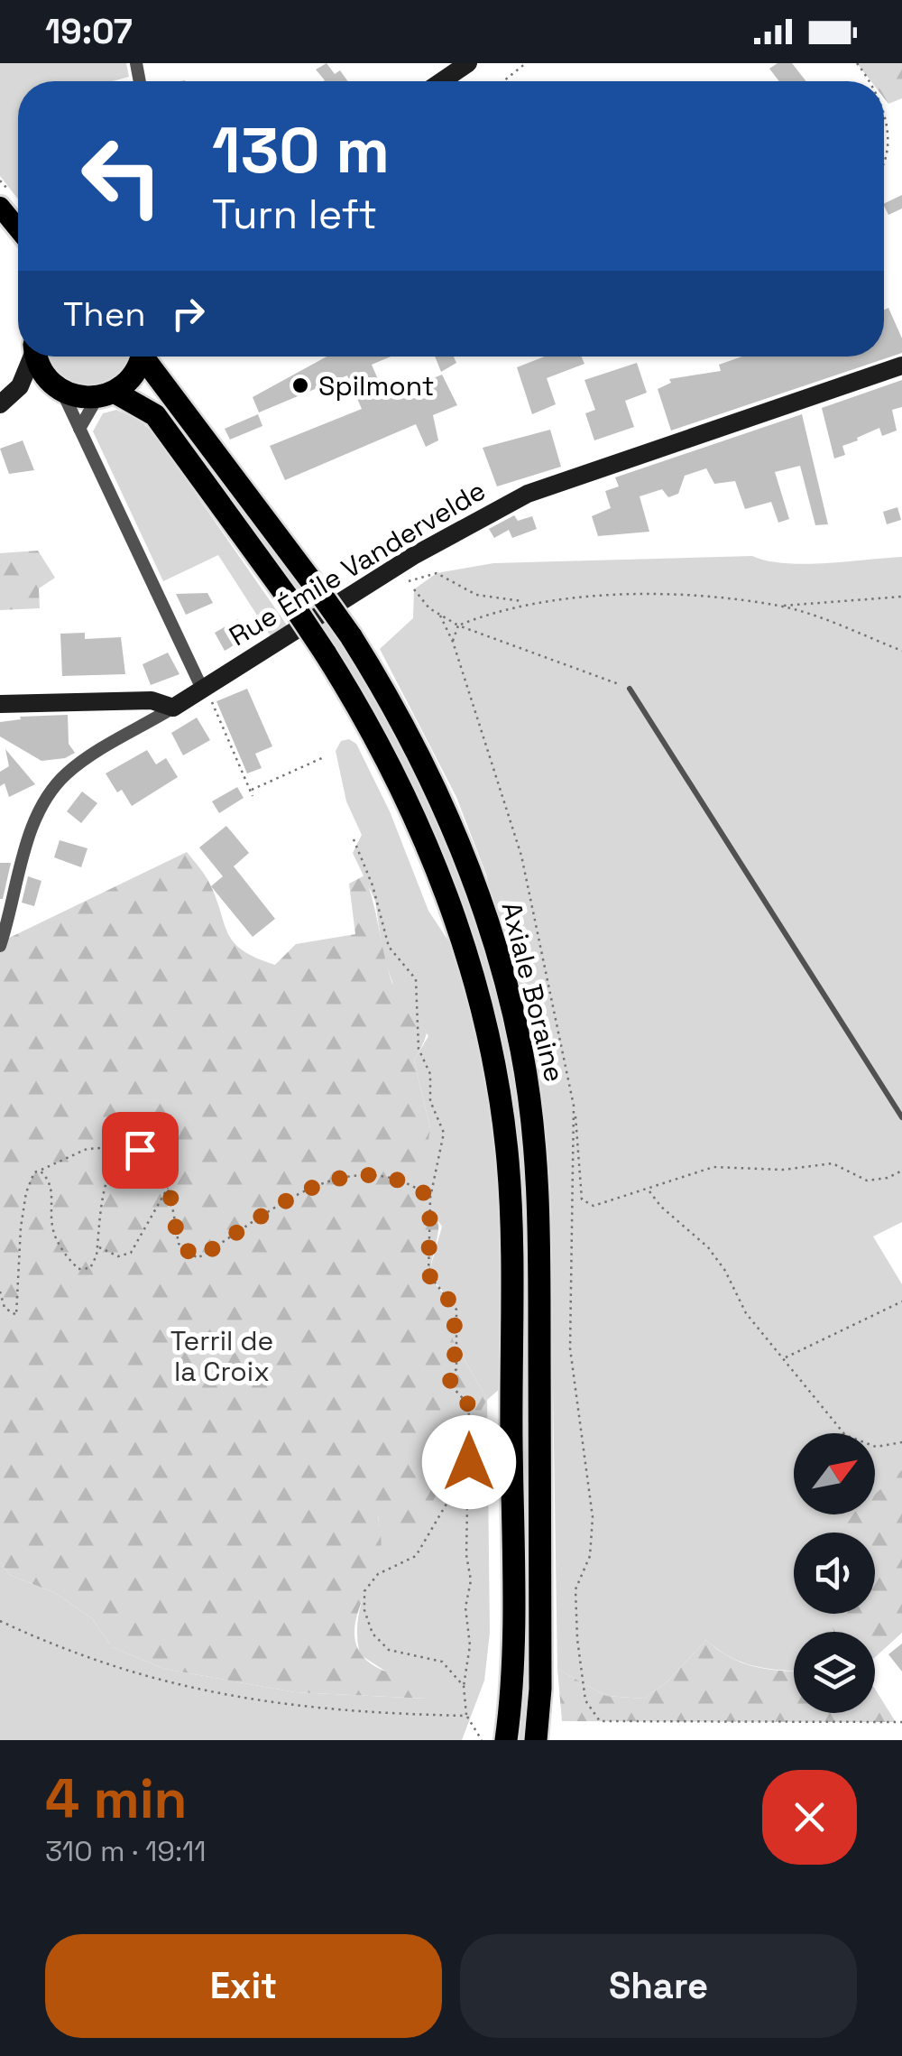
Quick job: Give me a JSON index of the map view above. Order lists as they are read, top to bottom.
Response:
{
  "streets": {
    "highway": ["Axiale Boraine"],
    "street": ["Rue Émile Vandervelde"]
  },
  "parks": ["Terril de la Croix"],
  "places": ["Spilmont"],
  "north": "top right",
  "page": {
    "status": "19:07",
    "turn": ["130 m", "Turn left"],
    "then": "Then",
    "heading": ["4 min", "310 m · 19:11"],
    "buttons": ["Exit", "Share"]
  }
}
